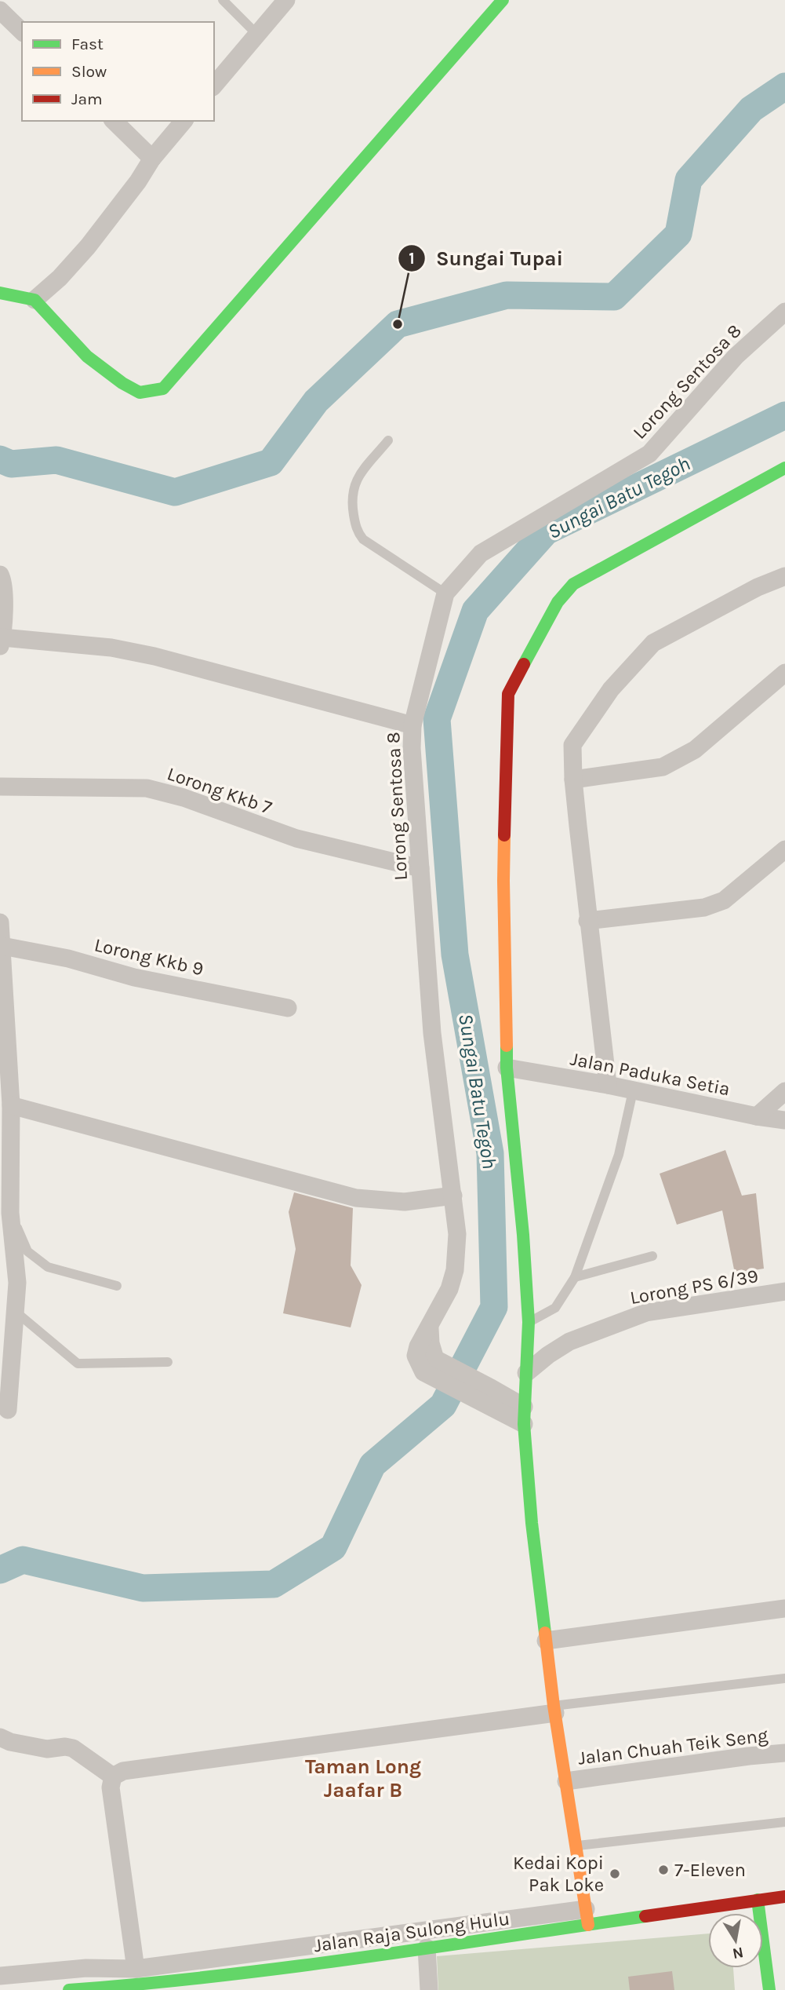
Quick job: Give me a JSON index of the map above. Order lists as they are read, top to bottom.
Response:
{
  "streets": {
    "street": [
      "Lorong Sentosa 8",
      "Lorong Kkb 7",
      "Lorong Kkb 9",
      "Jalan Paduka Setia",
      "Lorong PS 6/39",
      "Jalan Chuah Teik Seng",
      "Jalan Raja Sulong Hulu"
    ]
  },
  "crossings": [
    ["Lorong Sentosa 8", "Lorong Kkb 7"]
  ],
  "districts": ["Taman Long Jaafar B"],
  "water": ["Sungai Batu Tegoh"],
  "places": ["Sungai Tupai", "7-Eleven", "Kedai Kopi Pak Loke"],
  "legend": ["Fast", "Slow", "Jam"],
  "north": "bottom"
}
